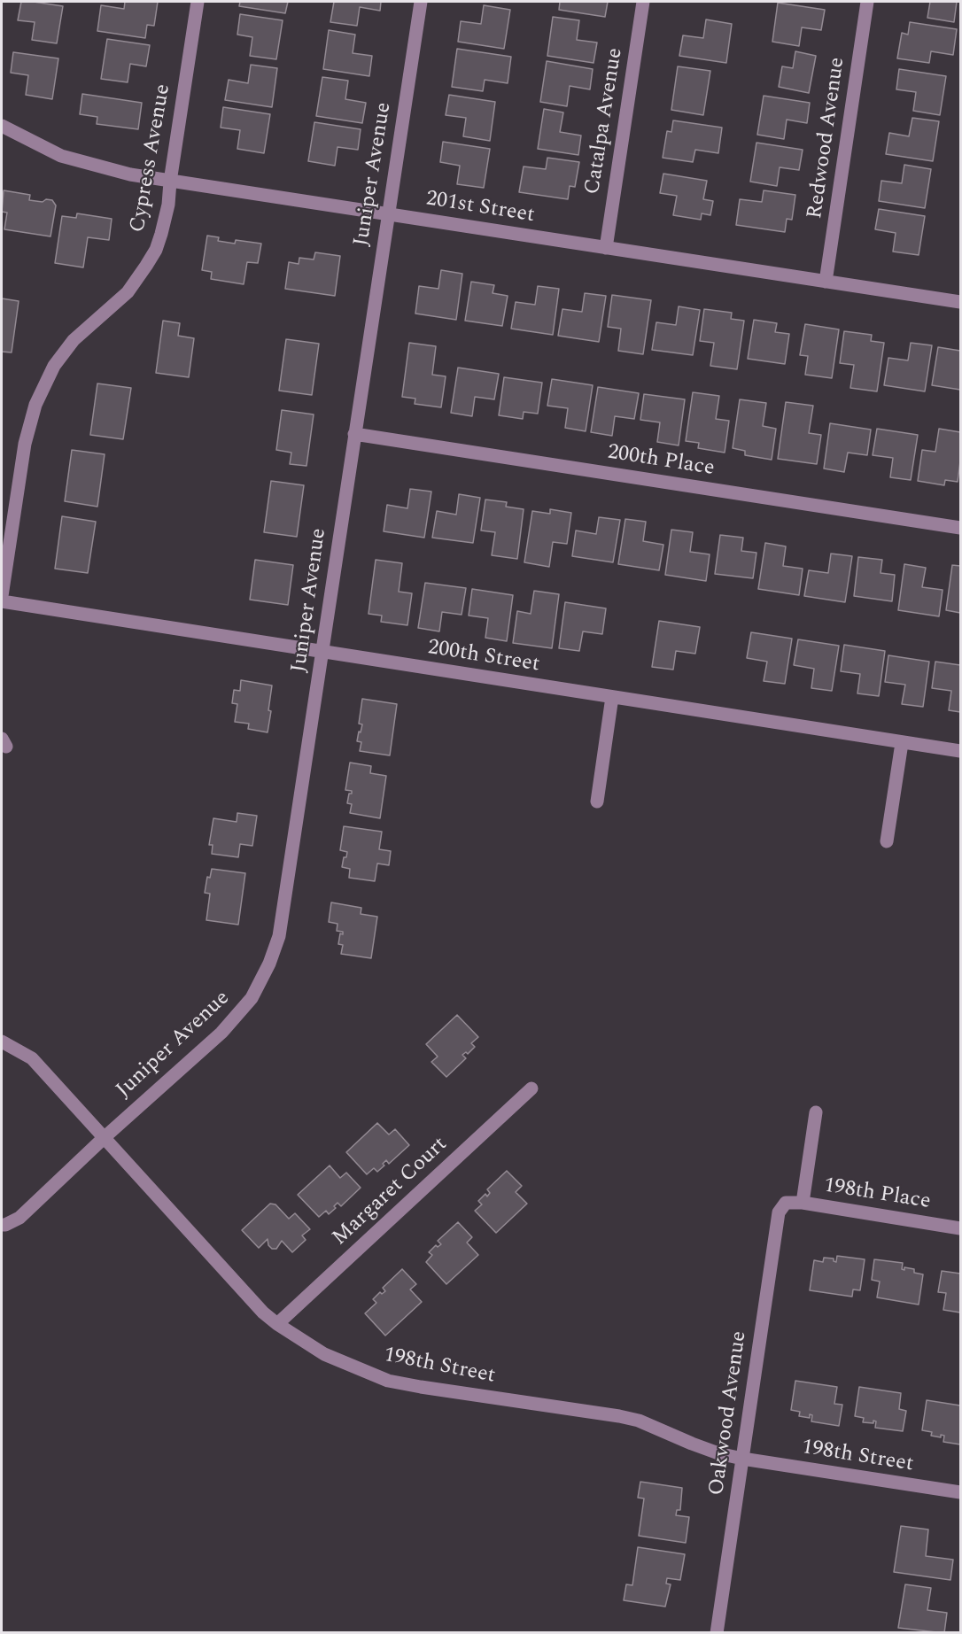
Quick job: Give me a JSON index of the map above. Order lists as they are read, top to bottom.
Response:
{
  "streets": {
    "street": [
      "Catalpa Avenue",
      "Redwood Avenue",
      "Cypress Avenue",
      "Juniper Avenue",
      "201st Street",
      "200th Place",
      "200th Street",
      "Margaret Court",
      "198th Place",
      "198th Street",
      "Oakwood Avenue"
    ]
  },
  "crossings": [
    ["Catalpa Avenue", "201st Street"],
    ["Redwood Avenue", "201st Street"],
    ["Cypress Avenue", "201st Street"],
    ["Juniper Avenue", "201st Street"],
    ["Juniper Avenue", "200th Place"],
    ["Juniper Avenue", "200th Street"],
    ["Juniper Avenue", "198th Street"],
    ["Margaret Court", "198th Street"],
    ["198th Place", "Oakwood Avenue"],
    ["198th Street", "Oakwood Avenue"]
  ]
}
